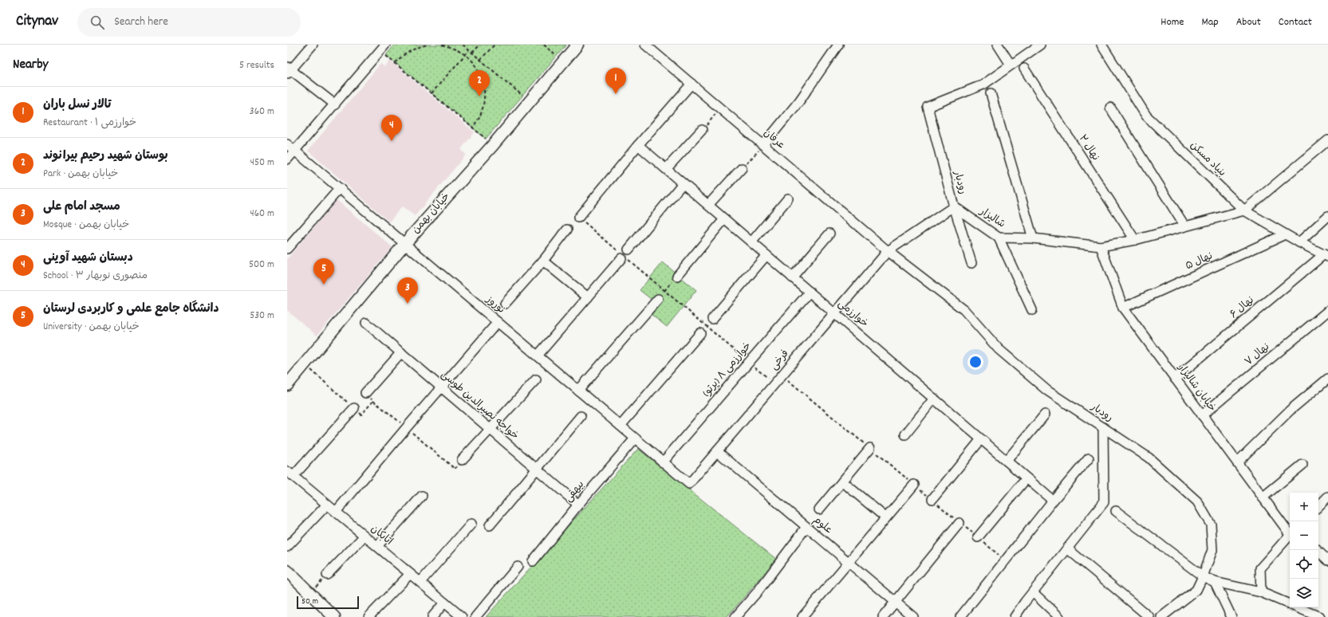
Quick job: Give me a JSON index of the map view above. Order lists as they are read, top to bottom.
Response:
{
  "streets": {
    "street": [
      "عرفان",
      "نهال ۲",
      "بنیاد مسکن",
      "رودبار",
      "خیابان بهمن",
      "شالیزار",
      "نهال ۵",
      "نوروز",
      "نهال ۶",
      "خوارزمی",
      "نهال ۷",
      "فرخی",
      "خوارزمی ۸ (پرتو)",
      "خیابان شالیزار",
      "خواجه نصیرالدین طوسی",
      "بیهقی",
      "علوم",
      "اتابکان"
    ]
  },
  "crossings": [
    ["عرفان", "رودبار"],
    ["عرفان", "فرخی"],
    ["نهال ۲", "شالیزار"],
    ["بنیاد مسکن", "شالیزار"],
    ["بنیاد مسکن", "نهال ۵"],
    ["بنیاد مسکن", "نهال ۶"],
    ["رودبار", "شالیزار"],
    ["رودبار", "فرخی"],
    ["خیابان بهمن", "نوروز"],
    ["شالیزار", "خیابان شالیزار"],
    ["نهال ۵", "خیابان شالیزار"],
    ["نوروز", "فرخی"],
    ["نوروز", "خوارزمی ۸ (پرتو)"],
    ["نوروز", "بیهقی"],
    ["نهال ۶", "خیابان شالیزار"],
    ["خوارزمی", "فرخی"],
    ["خوارزمی", "خوارزمی ۸ (پرتو)"],
    ["نهال ۷", "خیابان شالیزار"],
    ["فرخی", "علوم"],
    ["خواجه نصیرالدین طوسی", "بیهقی"]
  ],
  "scale_bar": "50 m",
  "page": {
    "header": "Citynav",
    "search": "Search here",
    "nav": [
      "Home",
      "Map",
      "About",
      "Contact"
    ],
    "heading": ["Nearby", "5 results"],
    "pins": [
      "1",
      "2",
      "4",
      "5",
      "3"
    ],
    "list": [
      {
        "mark": "1",
        "name": "تالار نسل باران",
        "note": "Restaurant · خوارزمی ۱",
        "value": "360 m"
      },
      {
        "mark": "2",
        "name": "بوستان شهید رحیم بیرانوند",
        "note": "Park · خیابان بهمن",
        "value": "450 m"
      },
      {
        "mark": "3",
        "name": "مسجد امام علی",
        "note": "Mosque · خیابان بهمن",
        "value": "460 m"
      },
      {
        "mark": "4",
        "name": "دبستان شهید آوینی",
        "note": "School · منصوری نوبهار ۳",
        "value": "500 m"
      },
      {
        "mark": "5",
        "name": "دانشگاه جامع علمی و کاربردی لرستان",
        "note": "University · خیابان بهمن",
        "value": "530 m"
      }
    ],
    "map_buttons": ["+", "−"],
    "scale": "50 m"
  }
}
